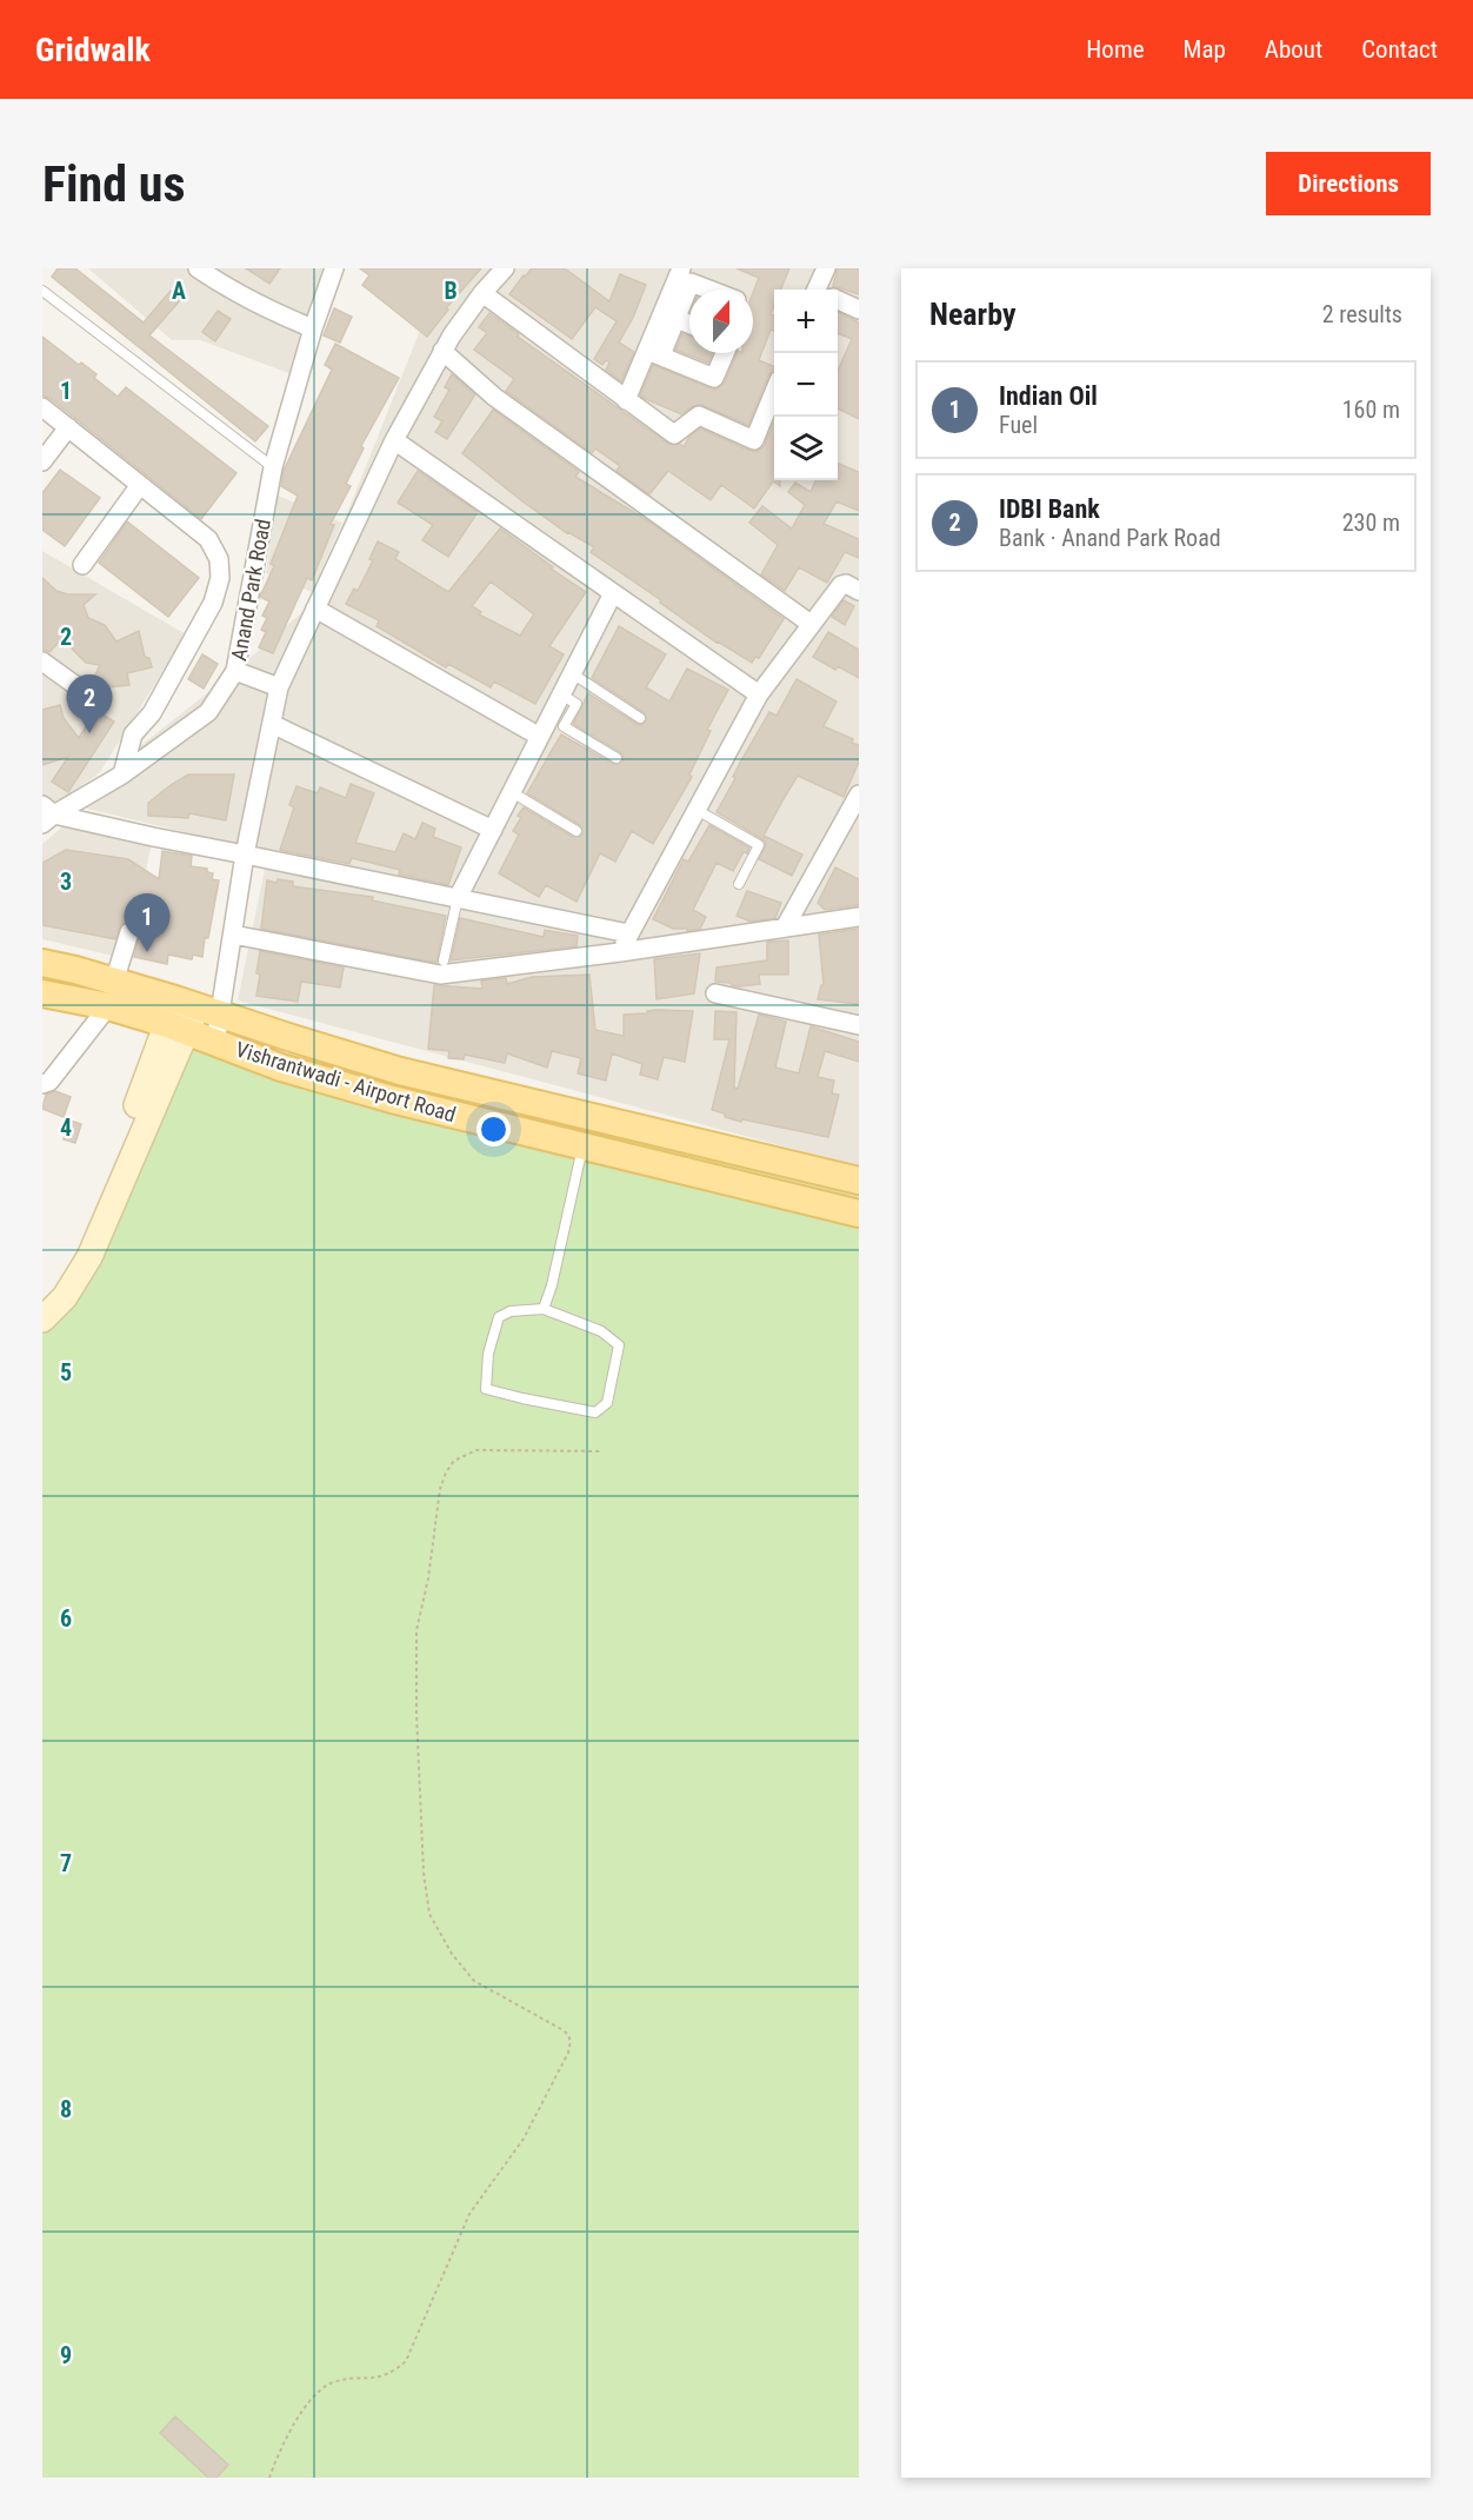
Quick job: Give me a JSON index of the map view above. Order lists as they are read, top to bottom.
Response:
{
  "streets": {
    "main road": ["Vishrantwadi - Airport Road"],
    "street": ["Anand Park Road"]
  },
  "north": "top",
  "page": {
    "header": "Gridwalk",
    "nav": [
      "Home",
      "Map",
      "About",
      "Contact"
    ],
    "buttons": "Directions",
    "title": "Find us",
    "heading": ["Nearby", "2 results"],
    "map_buttons": ["+", "−"],
    "list": [
      {
        "mark": "1",
        "name": "Indian Oil",
        "note": "Fuel",
        "value": "160 m"
      },
      {
        "mark": "2",
        "name": "IDBI Bank",
        "note": "Bank · Anand Park Road",
        "value": "230 m"
      }
    ],
    "pins": ["2", "1"]
  },
  "grid": {
    "columns": ["A", "B"],
    "rows": [
      "1",
      "2",
      "3",
      "4",
      "5",
      "6",
      "7",
      "8",
      "9"
    ]
  }
}
